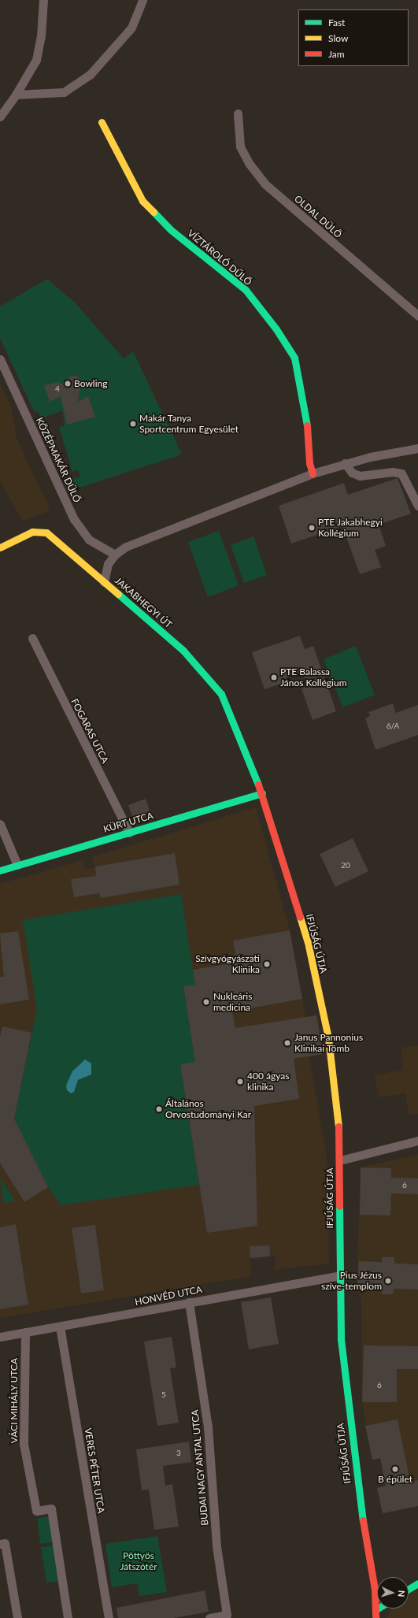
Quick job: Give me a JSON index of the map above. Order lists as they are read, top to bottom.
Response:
{
  "streets": {
    "street": [
      "OLDAL DŰLŐ",
      "VÍZTÁROLÓ DŰLŐ",
      "KÖZÉPMAKÁR DŰLŐ",
      "JAKABHEGYI ÚT",
      "FOGARAS UTCA",
      "KÜRT UTCA",
      "IFJÚSÁG ÚTJA",
      "HONVÉD UTCA",
      "VÁCI MIHÁLY UTCA",
      "BUDAI NAGY ANTAL UTCA",
      "VERES PÉTER UTCA"
    ]
  },
  "crossings": [
    ["VÍZTÁROLÓ DŰLŐ", "JAKABHEGYI ÚT"],
    ["KÖZÉPMAKÁR DŰLŐ", "JAKABHEGYI ÚT"],
    ["JAKABHEGYI ÚT", "KÜRT UTCA"],
    ["JAKABHEGYI ÚT", "IFJÚSÁG ÚTJA"],
    ["FOGARAS UTCA", "KÜRT UTCA"],
    ["KÜRT UTCA", "IFJÚSÁG ÚTJA"],
    ["IFJÚSÁG ÚTJA", "HONVÉD UTCA"],
    ["HONVÉD UTCA", "VÁCI MIHÁLY UTCA"],
    ["HONVÉD UTCA", "BUDAI NAGY ANTAL UTCA"],
    ["HONVÉD UTCA", "VERES PÉTER UTCA"]
  ],
  "parks": ["Pöttyös Játszótér"],
  "places": [
    "Bowling",
    "Makár Tanya Sportcentrum Egyesület",
    "PTE Jakabhegyi Kollégium",
    "PTE Balassa János Kollégium",
    "Szívgyógyászati Klinika",
    "Nukleáris medicina",
    "Janus Pannonius Klinikai Tömb",
    "400 ágyas klinika",
    "Általános Orvostudományi Kar",
    "Pius Jézus szíve-templom",
    "B épület"
  ],
  "house_numbers": [
    "4",
    "6/A",
    "20",
    "6",
    "6",
    "5",
    "3"
  ],
  "legend": ["Fast", "Slow", "Jam"],
  "north": "right"
}
